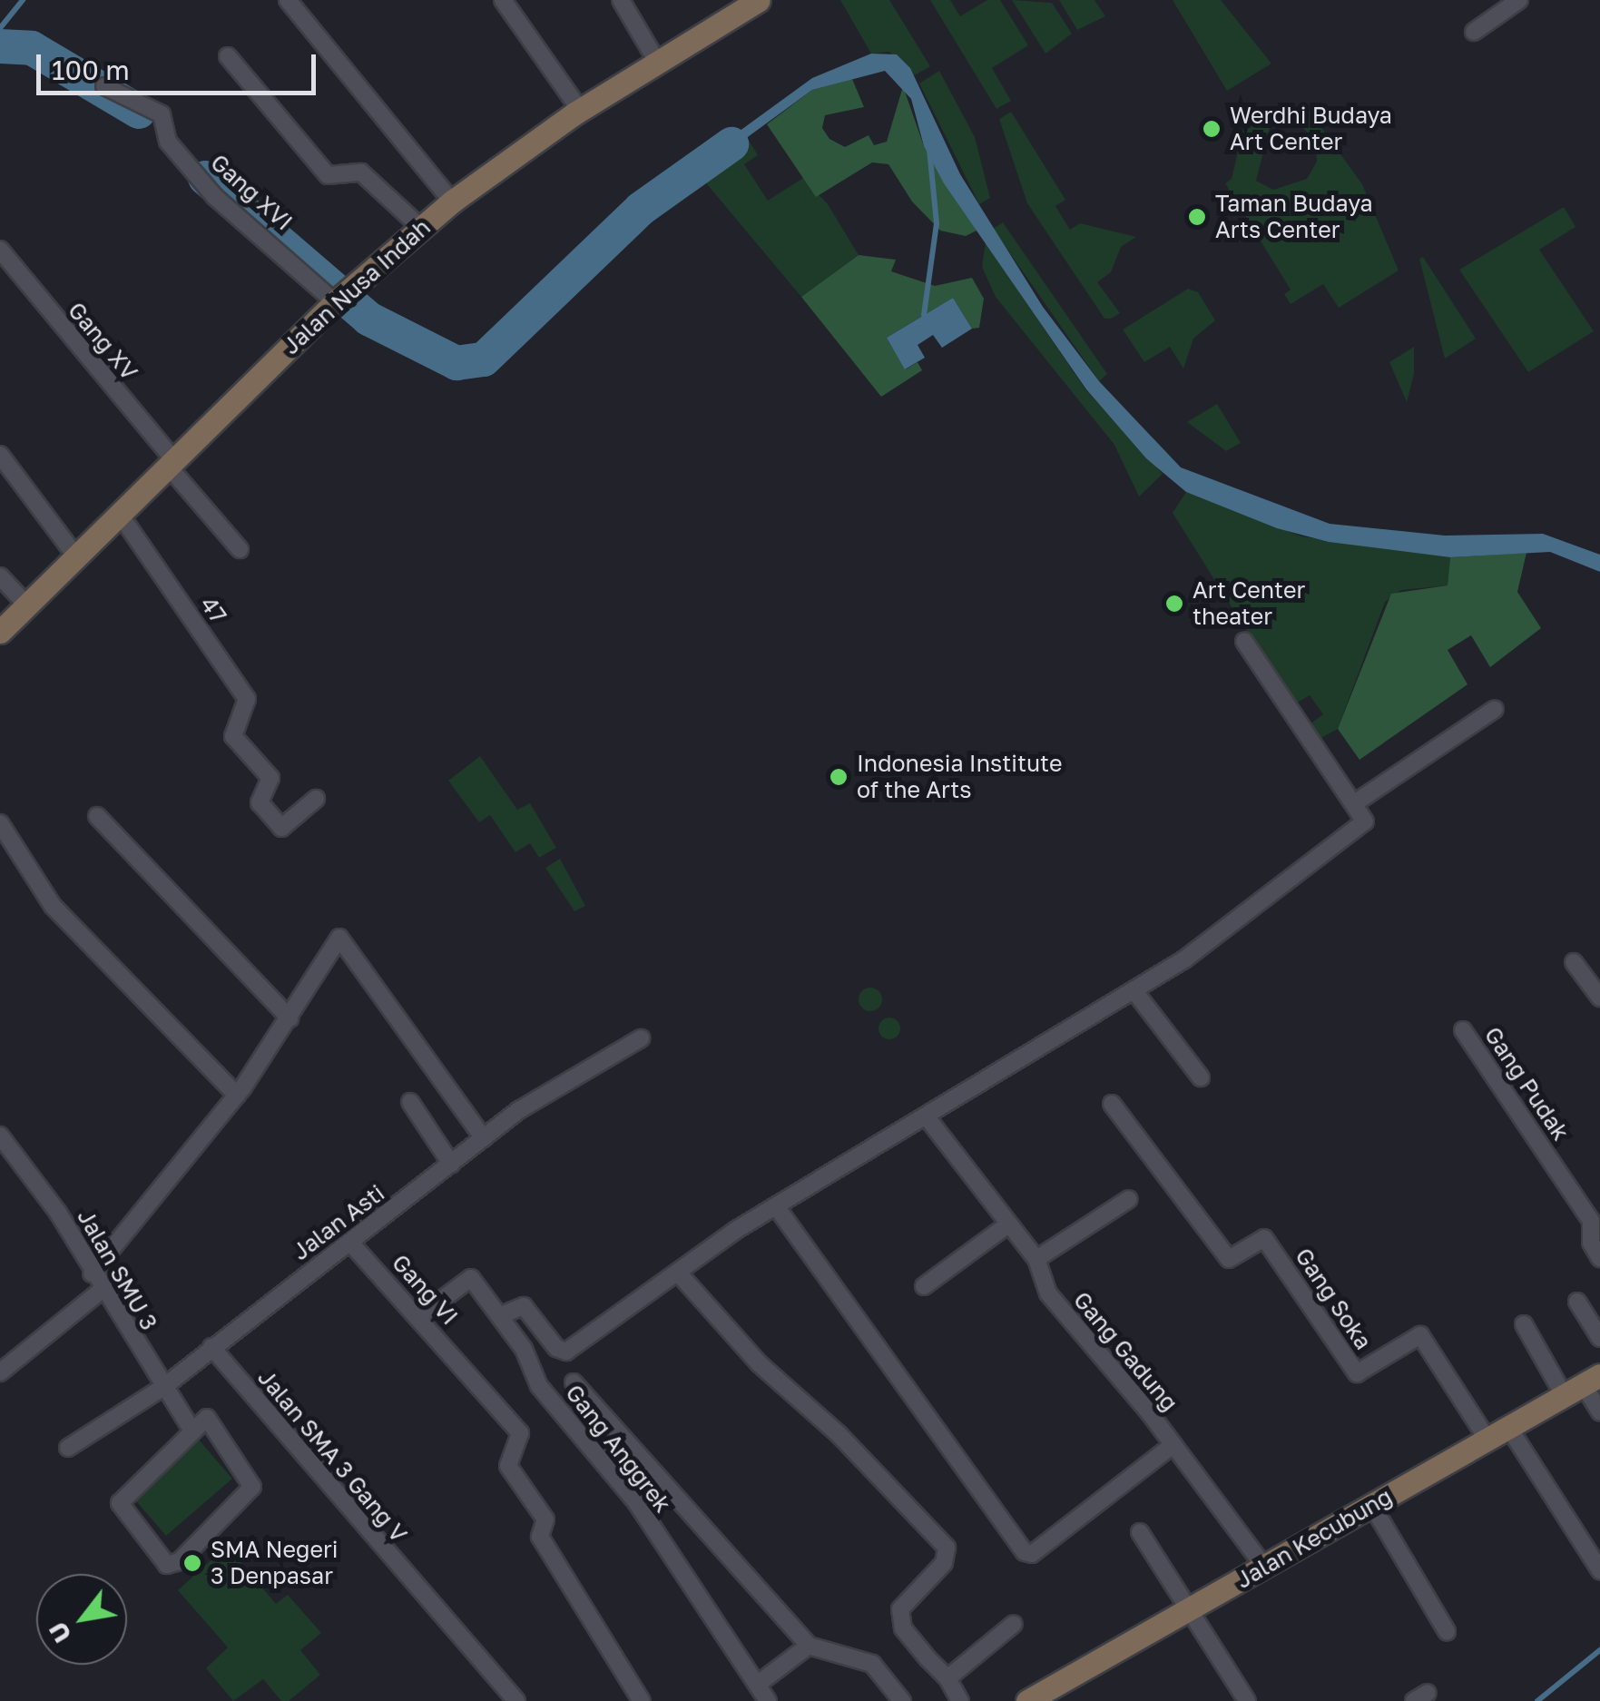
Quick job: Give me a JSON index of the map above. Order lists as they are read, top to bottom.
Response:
{
  "streets": {
    "street": [
      "Gang XVI",
      "Jalan Nusa Indah",
      "Gang XV",
      "47",
      "Gang Pudak",
      "Jalan Asti",
      "Jalan SMU 3",
      "Gang VI",
      "Gang Soka",
      "Gang Gadung",
      "Gang Anggrek",
      "Jalan SMA 3 Gang V",
      "Jalan Kecubung"
    ]
  },
  "crossings": [
    ["Gang XVI", "Jalan Nusa Indah"],
    ["Jalan Nusa Indah", "Gang XV"],
    ["Jalan Nusa Indah", "47"],
    ["Jalan Asti", "Jalan SMU 3"],
    ["Jalan Asti", "Gang VI"],
    ["Jalan Asti", "Jalan SMA 3 Gang V"],
    ["Gang VI", "Gang Anggrek"],
    ["Gang Soka", "Jalan Kecubung"],
    ["Gang Gadung", "Jalan Kecubung"]
  ],
  "places": [
    "Werdhi Budaya Art Center",
    "Taman Budaya Arts Center",
    "Art Center theater",
    "Indonesia Institute of the Arts",
    "SMA Negeri 3 Denpasar"
  ],
  "scale_bar": "100 m",
  "north": "bottom left"
}
